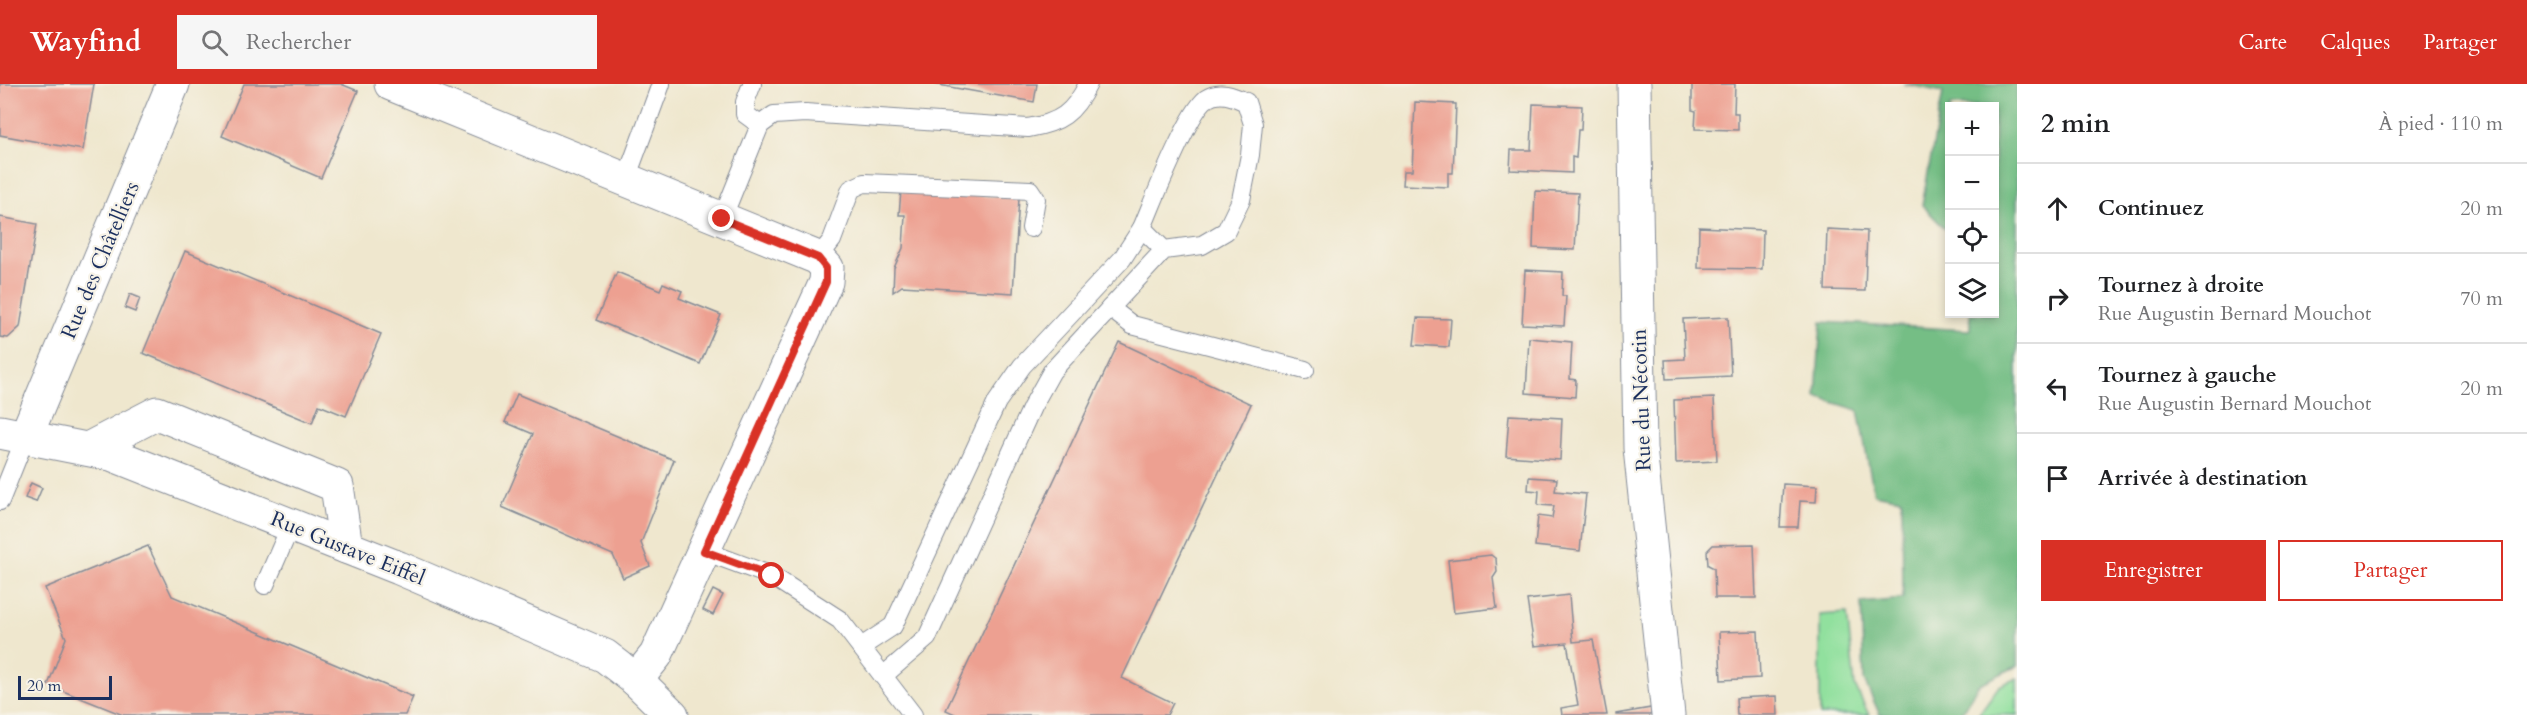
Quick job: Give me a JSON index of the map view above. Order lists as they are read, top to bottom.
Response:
{
  "streets": {
    "street": ["Rue des Châtelliers", "Rue du Nécotin", "Rue Gustave Eiffel"]
  },
  "crossings": [
    ["Rue des Châtelliers", "Rue Gustave Eiffel"]
  ],
  "scale_bar": "20 m",
  "page": {
    "header": "Wayfind",
    "search": "Rechercher",
    "nav": ["Carte", "Calques", "Partager"],
    "heading": ["2 min", "À pied · 110 m"],
    "map_buttons": ["+", "−"],
    "list": [
      ["Continuez", "20 m"],
      ["Tournez à droite", "Rue Augustin Bernard Mouchot", "70 m"],
      ["Tournez à gauche", "Rue Augustin Bernard Mouchot", "20 m"],
      "Arrivée à destination"
    ],
    "buttons": ["Enregistrer", "Partager"],
    "scale": "20 m"
  }
}
